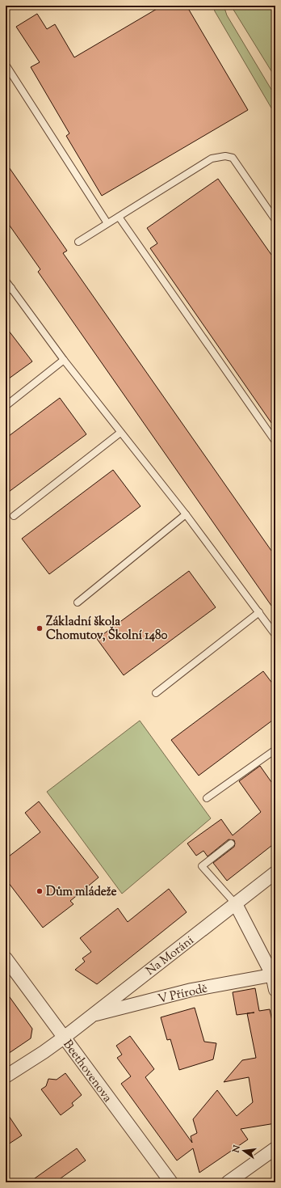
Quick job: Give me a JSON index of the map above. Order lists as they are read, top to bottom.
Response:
{
  "streets": {
    "street": ["Na Moráni", "V Přírodě", "Beethovenova"]
  },
  "crossings": [
    ["Na Moráni", "V Přírodě"],
    ["Na Moráni", "Beethovenova"]
  ],
  "places": ["Základní škola Chomutov, Školní 1480", "Dům mládeže"],
  "north": "left"
}
